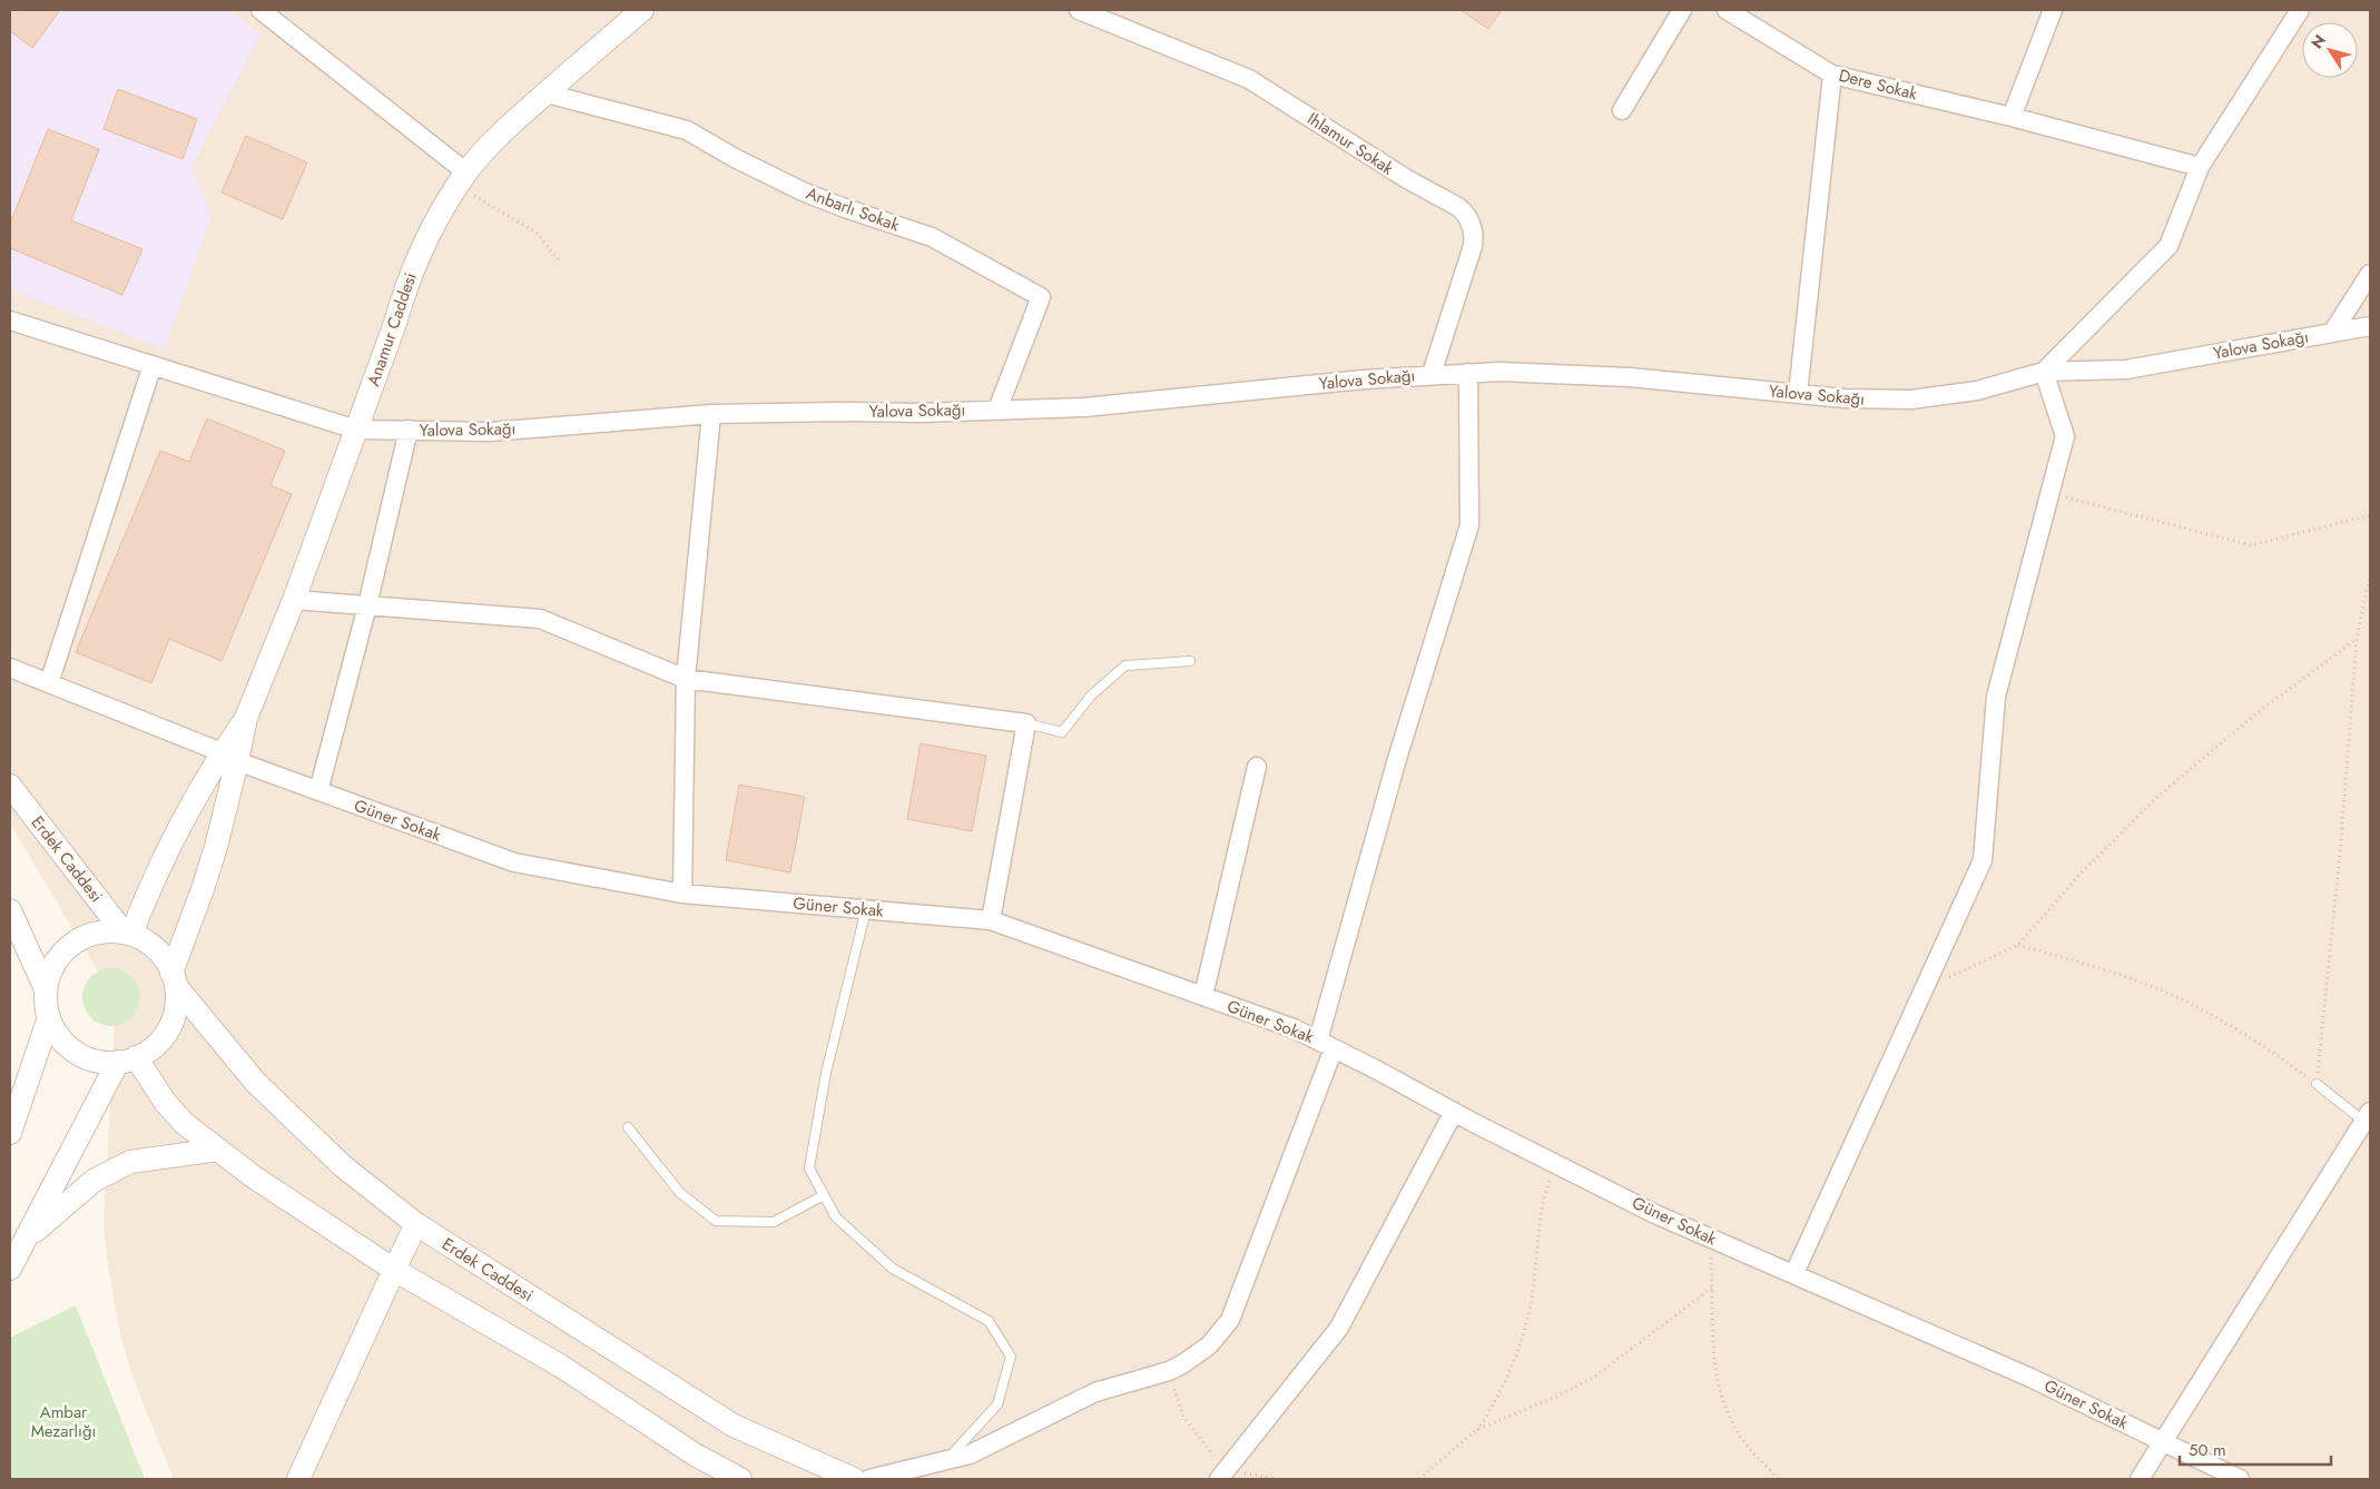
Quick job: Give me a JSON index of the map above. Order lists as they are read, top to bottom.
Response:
{
  "streets": {
    "street": [
      "Dere Sokak",
      "Ihlamur Sokak",
      "Anbarlı Sokak",
      "Anamur Caddesi",
      "Yalova Sokağı",
      "Güner Sokak",
      "Erdek Caddesi"
    ]
  },
  "crossings": [
    ["Ihlamur Sokak", "Yalova Sokağı"],
    ["Anbarlı Sokak", "Anamur Caddesi"],
    ["Anbarlı Sokak", "Yalova Sokağı"],
    ["Anamur Caddesi", "Yalova Sokağı"],
    ["Anamur Caddesi", "Güner Sokak"],
    ["Anamur Caddesi", "Erdek Caddesi"]
  ],
  "parks": ["Ambar Mezarlığı"],
  "scale_bar": "50 m",
  "north": "top left"
}
